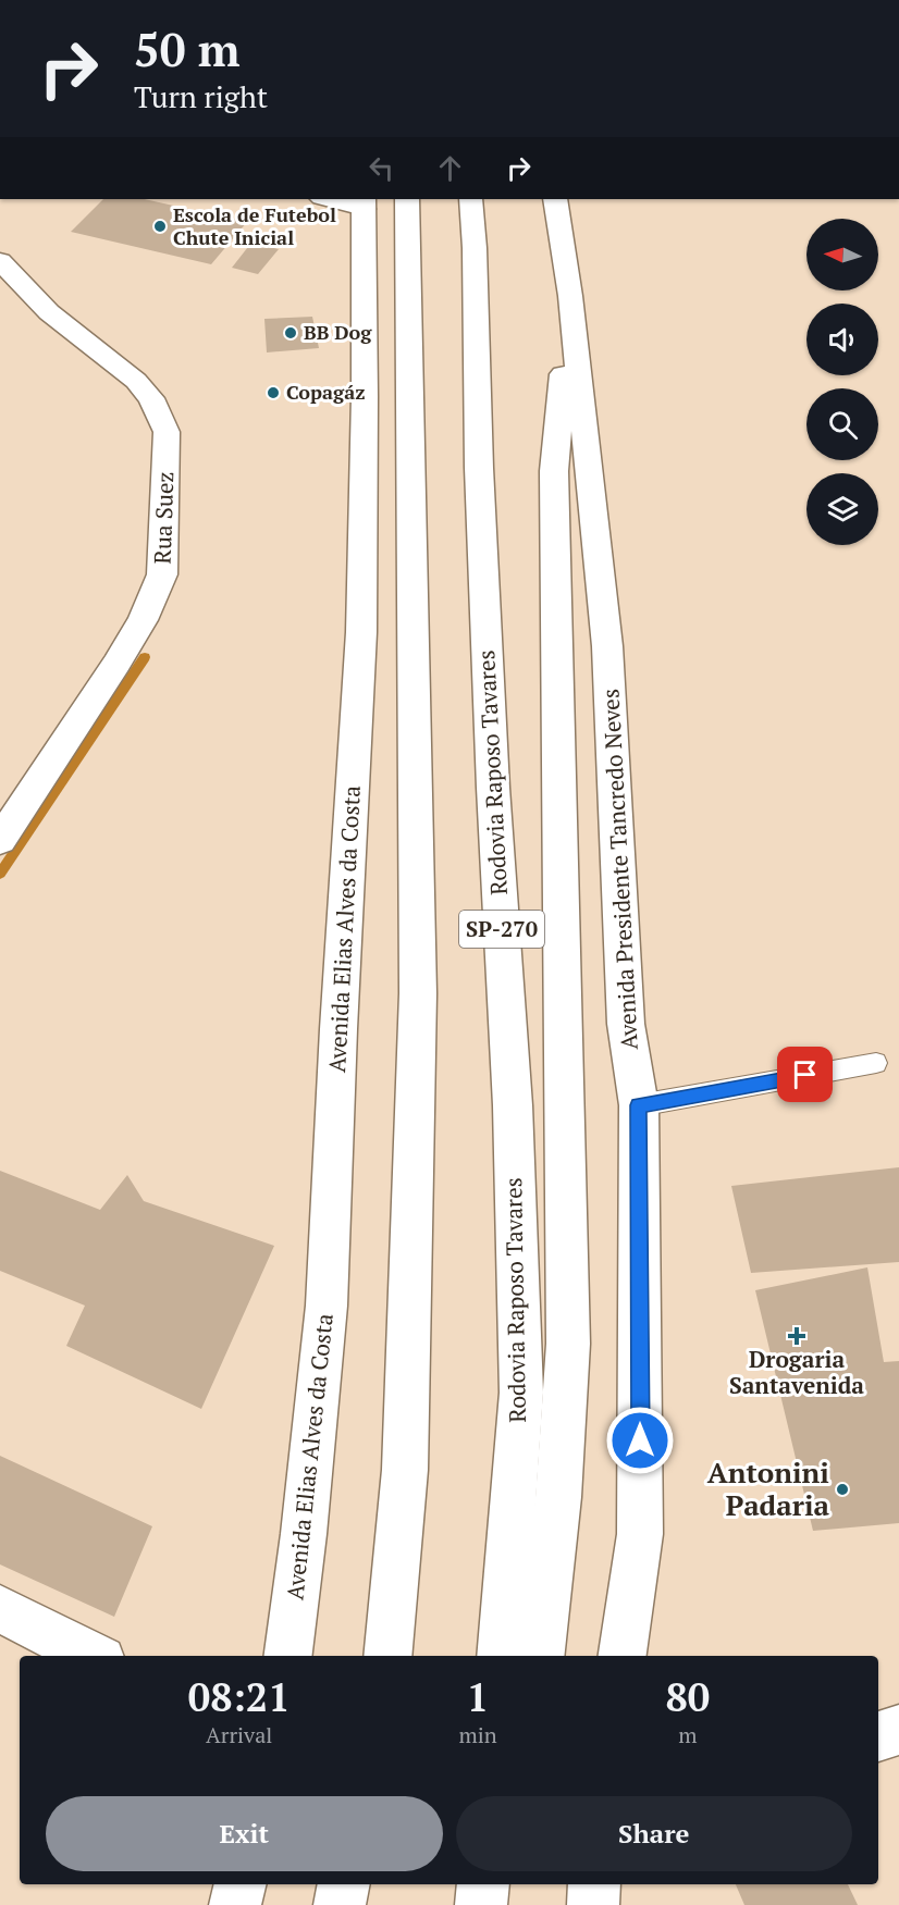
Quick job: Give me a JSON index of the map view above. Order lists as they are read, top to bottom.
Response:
{
  "streets": {
    "main road": [
      "Rua Suez",
      "Rodovia Raposo Tavares",
      "Avenida Presidente Tancredo Neves",
      "Avenida Elias Alves da Costa",
      "SP-270"
    ]
  },
  "places": {
    "other": [
      "Escola de Futebol Chute Inicial",
      "BB Dog",
      "Copagáz",
      "Antonini Padaria"
    ],
    "health": ["Drogaria Santavenida"]
  },
  "north": "left",
  "page": {
    "turn": ["50 m", "Turn right"],
    "eta": [
      "08:21",
      "Arrival",
      "1",
      "min",
      "80",
      "m"
    ],
    "buttons": ["Exit", "Share"]
  }
}
